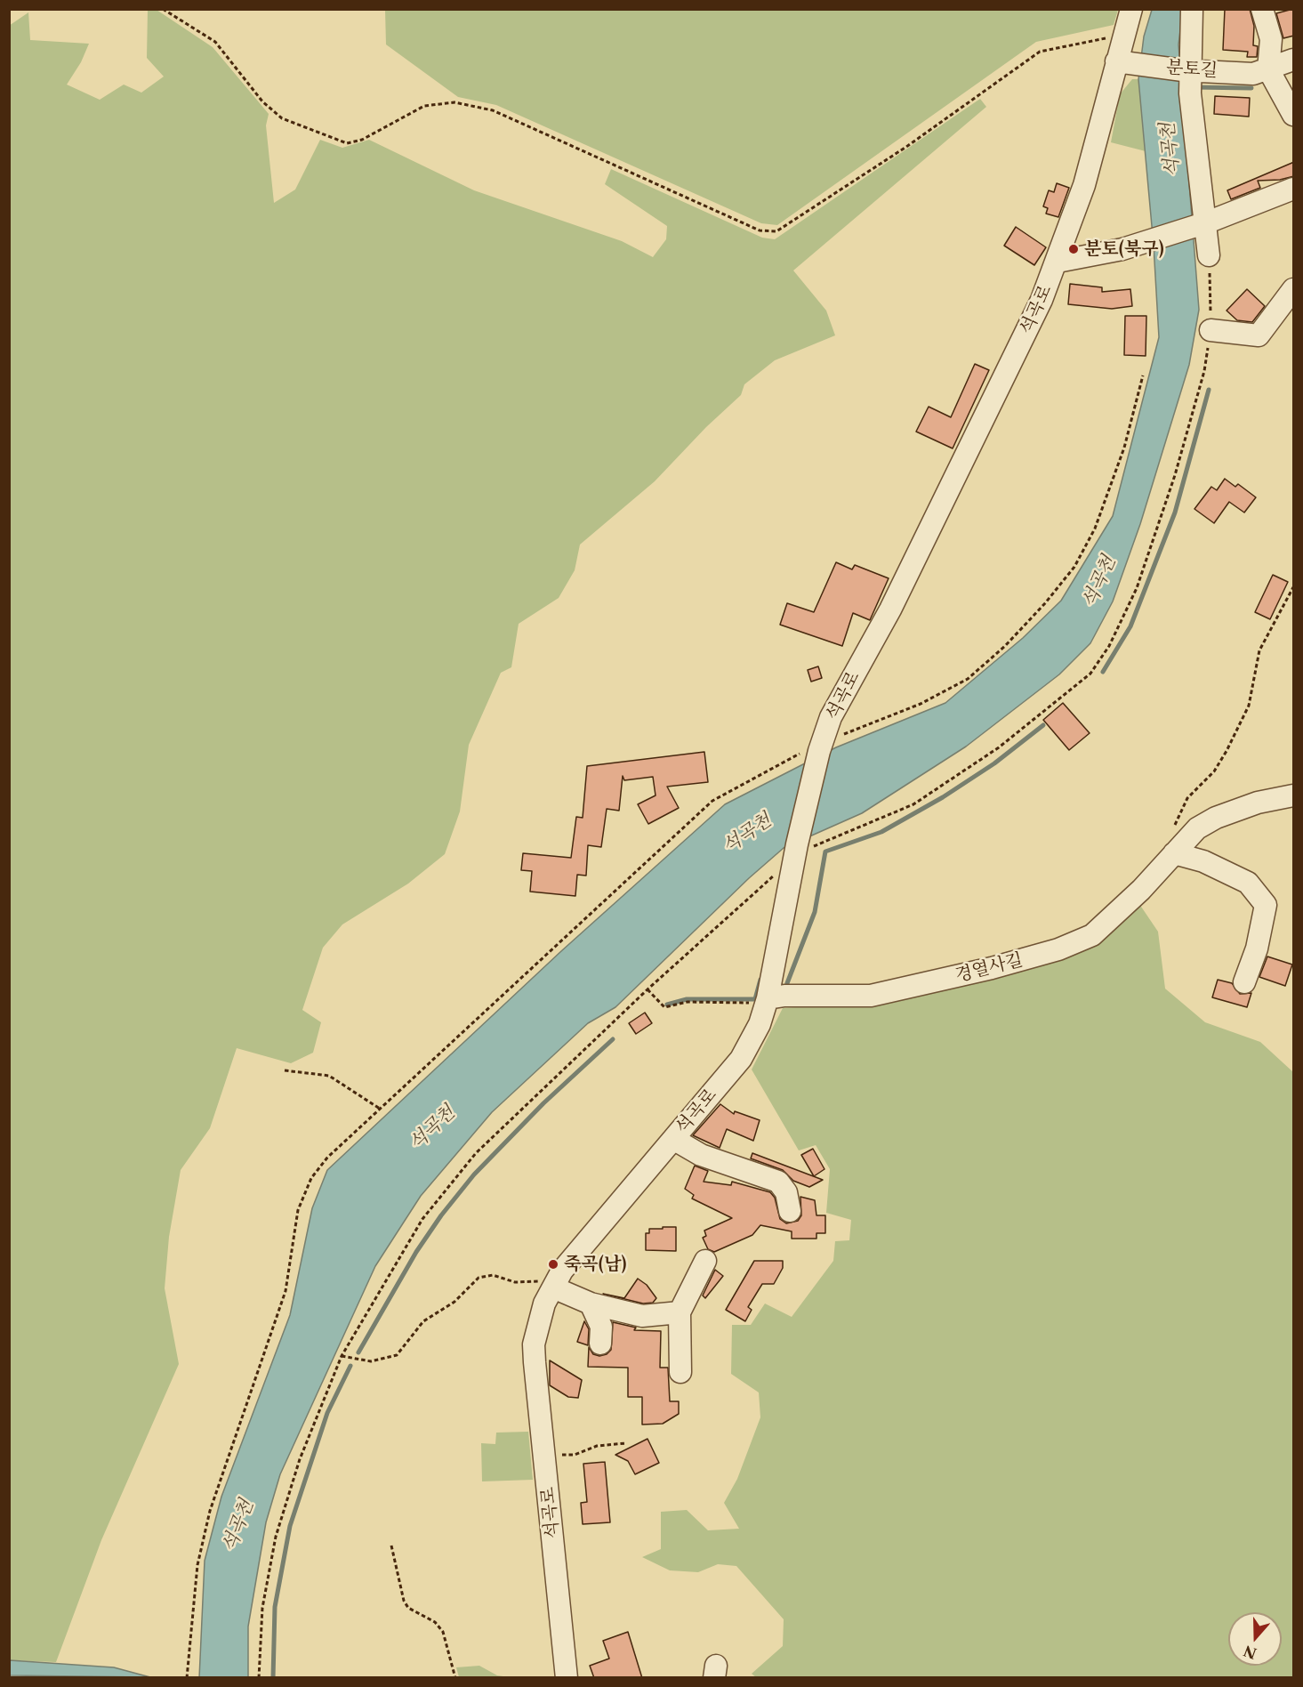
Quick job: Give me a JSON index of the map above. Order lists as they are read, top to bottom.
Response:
{
  "streets": {
    "street": ["분토길", "석곡로", "경열사길"]
  },
  "crossings": [
    ["분토길", "석곡로"],
    ["석곡로", "경열사길"]
  ],
  "water": ["석곡천"],
  "places": ["분토(북구)", "죽곡(남)"],
  "north": "bottom"
}
